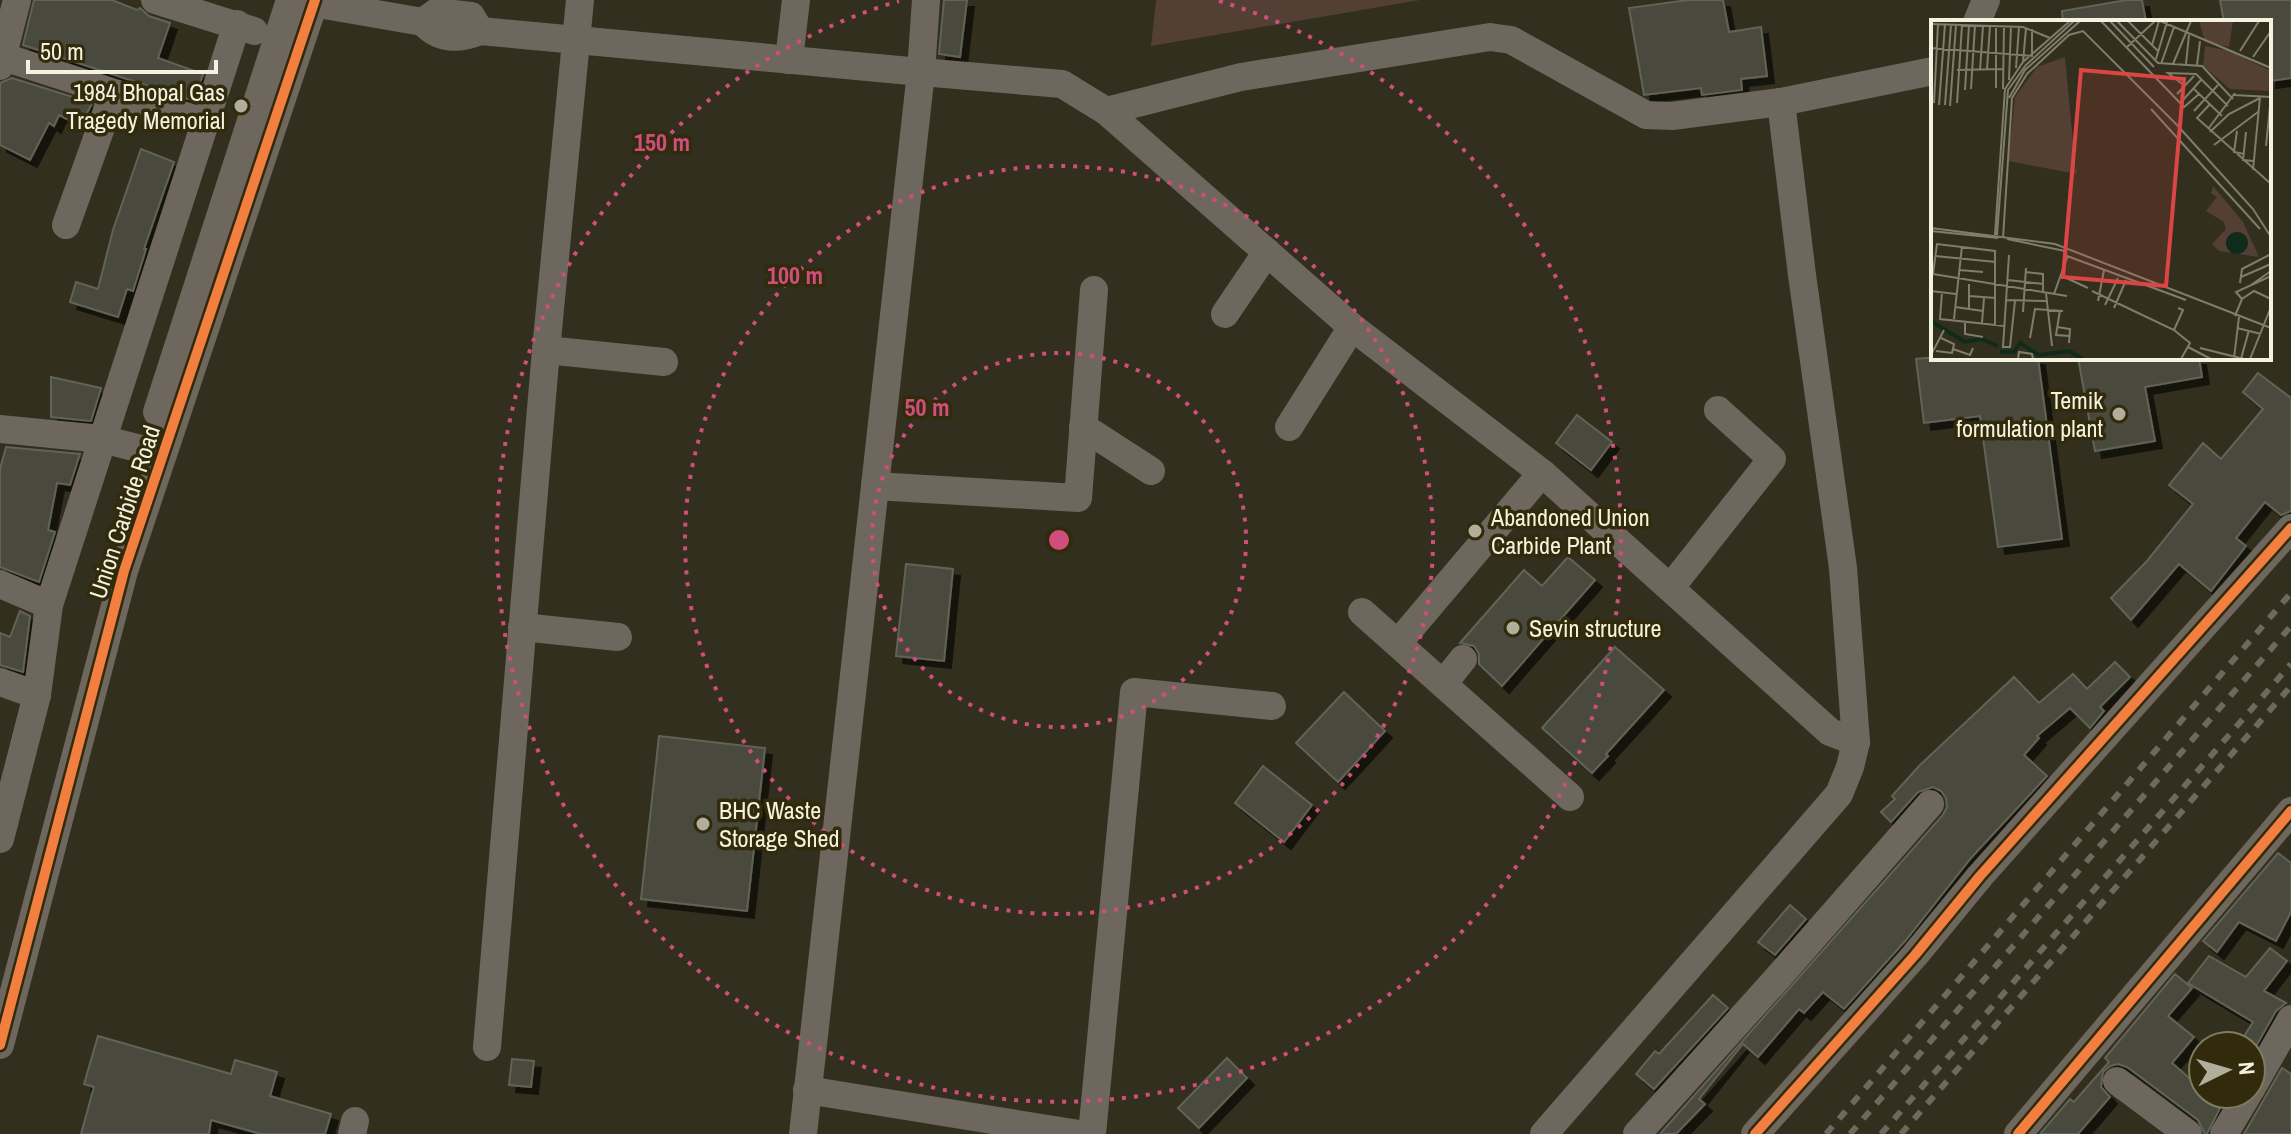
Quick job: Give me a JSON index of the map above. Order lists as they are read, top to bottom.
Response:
{
  "streets": {
    "street": ["Union Carbide Road"]
  },
  "places": [
    "1984 Bhopal Gas Tragedy Memorial",
    "Temik formulation plant",
    "Abandoned Union Carbide Plant",
    "Sevin structure",
    "BHC Waste Storage Shed"
  ],
  "scale_bar": "50 m",
  "north": "right",
  "rings": ["150 m", "100 m", "50 m"]
}
